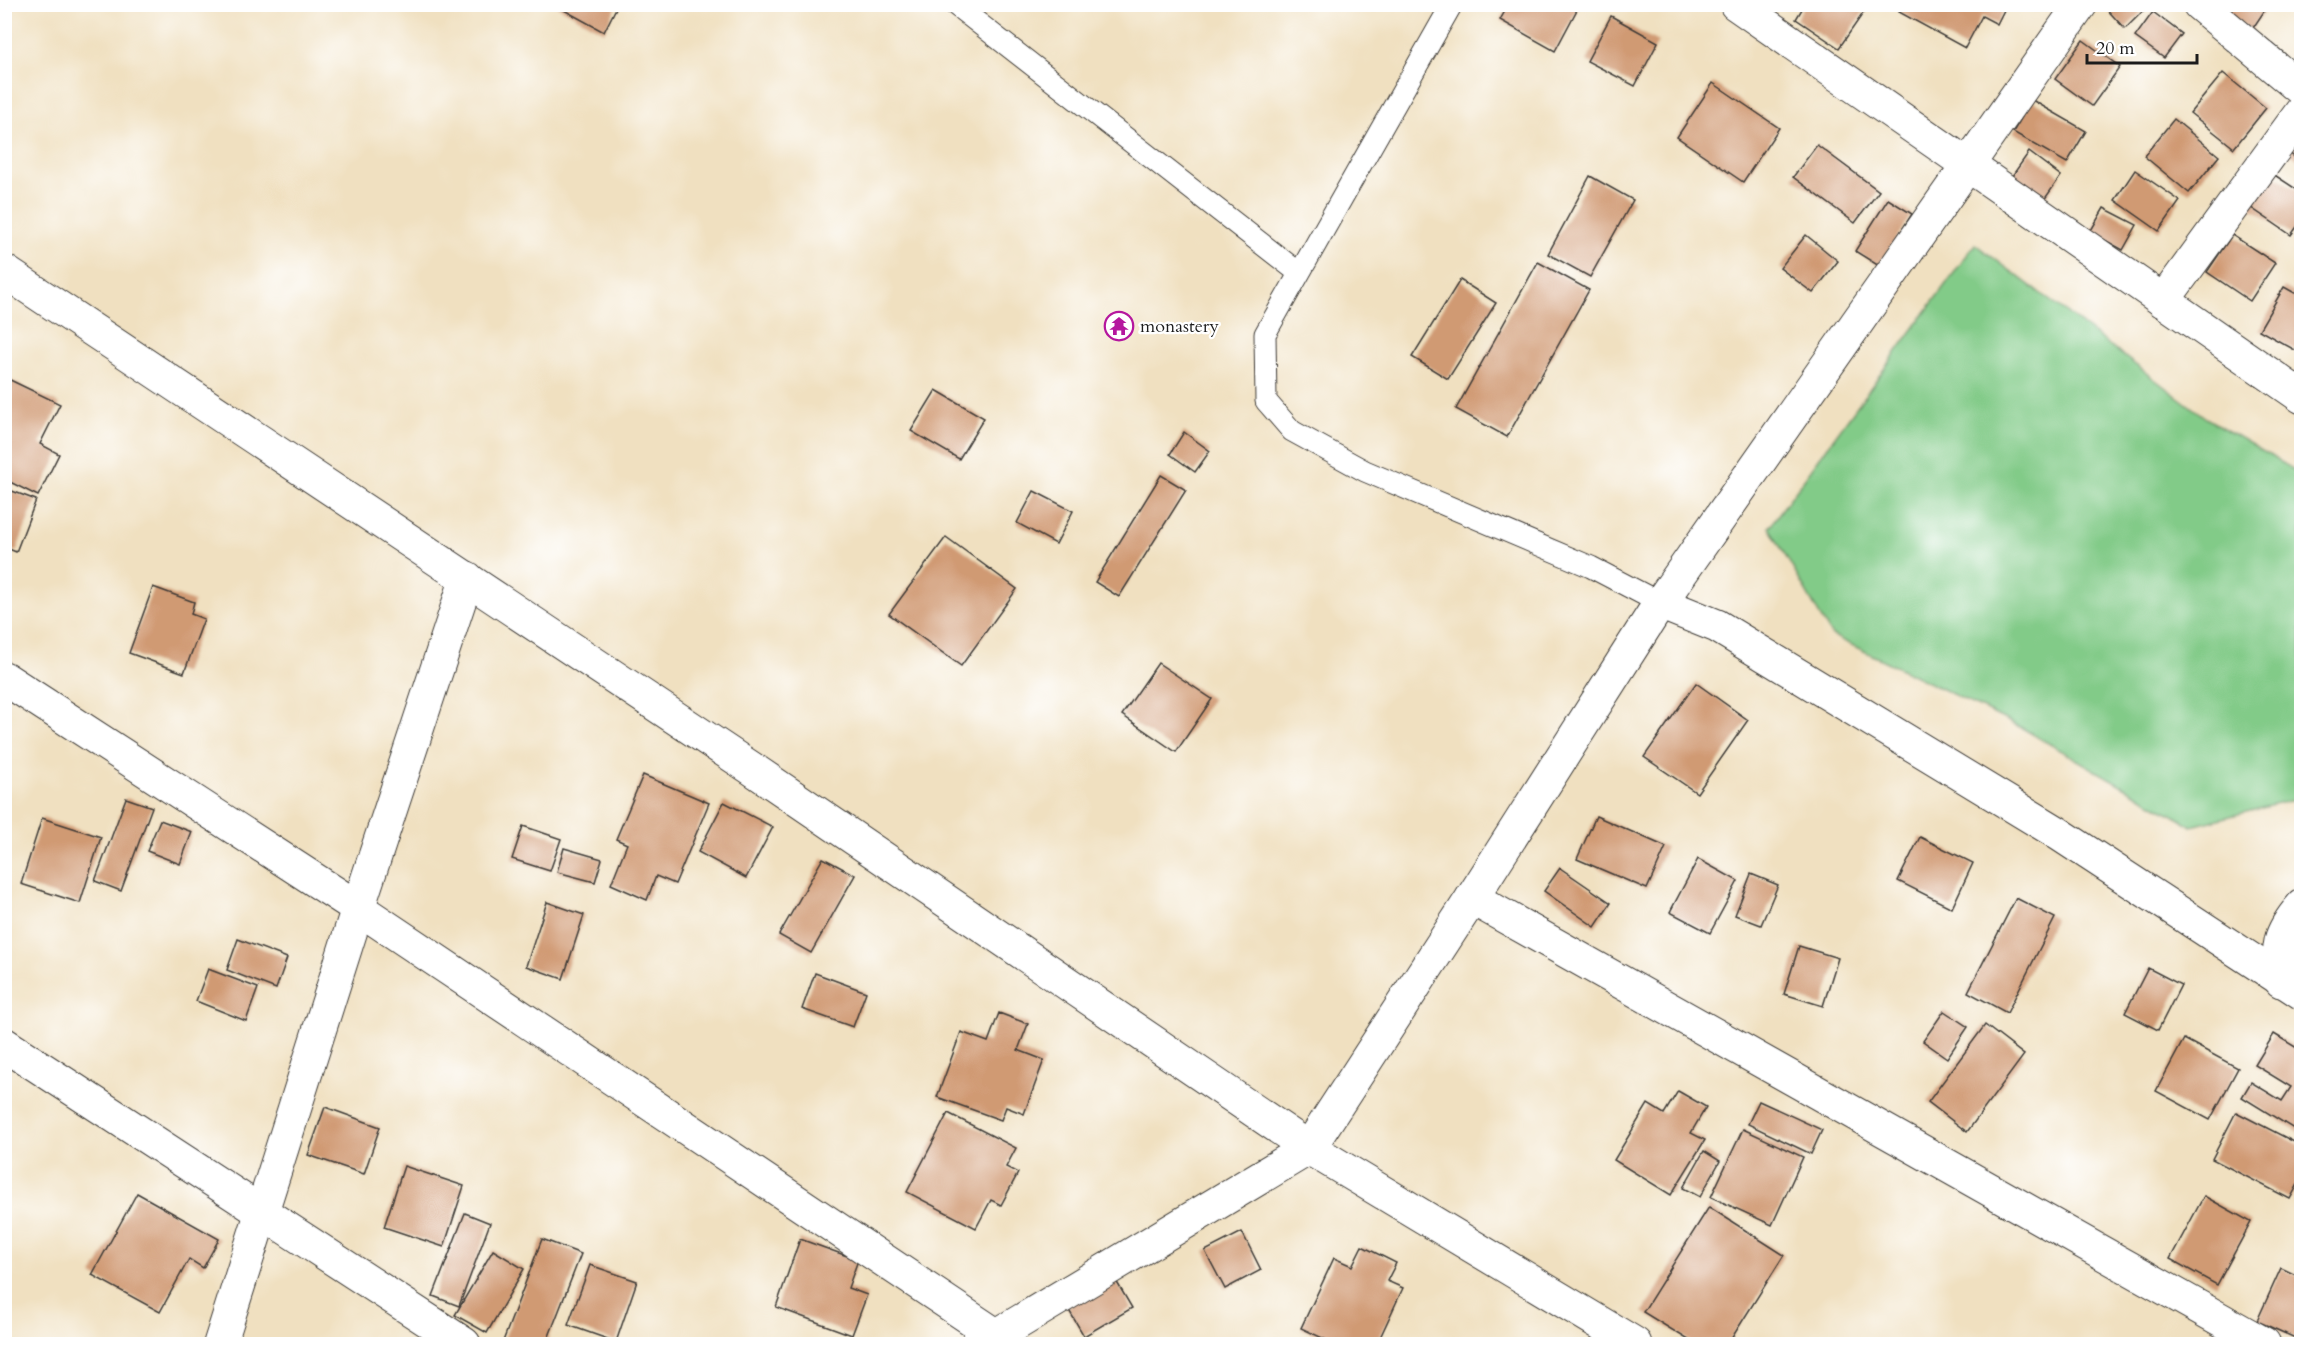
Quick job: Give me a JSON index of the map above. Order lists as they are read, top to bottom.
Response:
{
  "places": {
    "temple": ["monastery"]
  },
  "scale_bar": "20 m"
}
